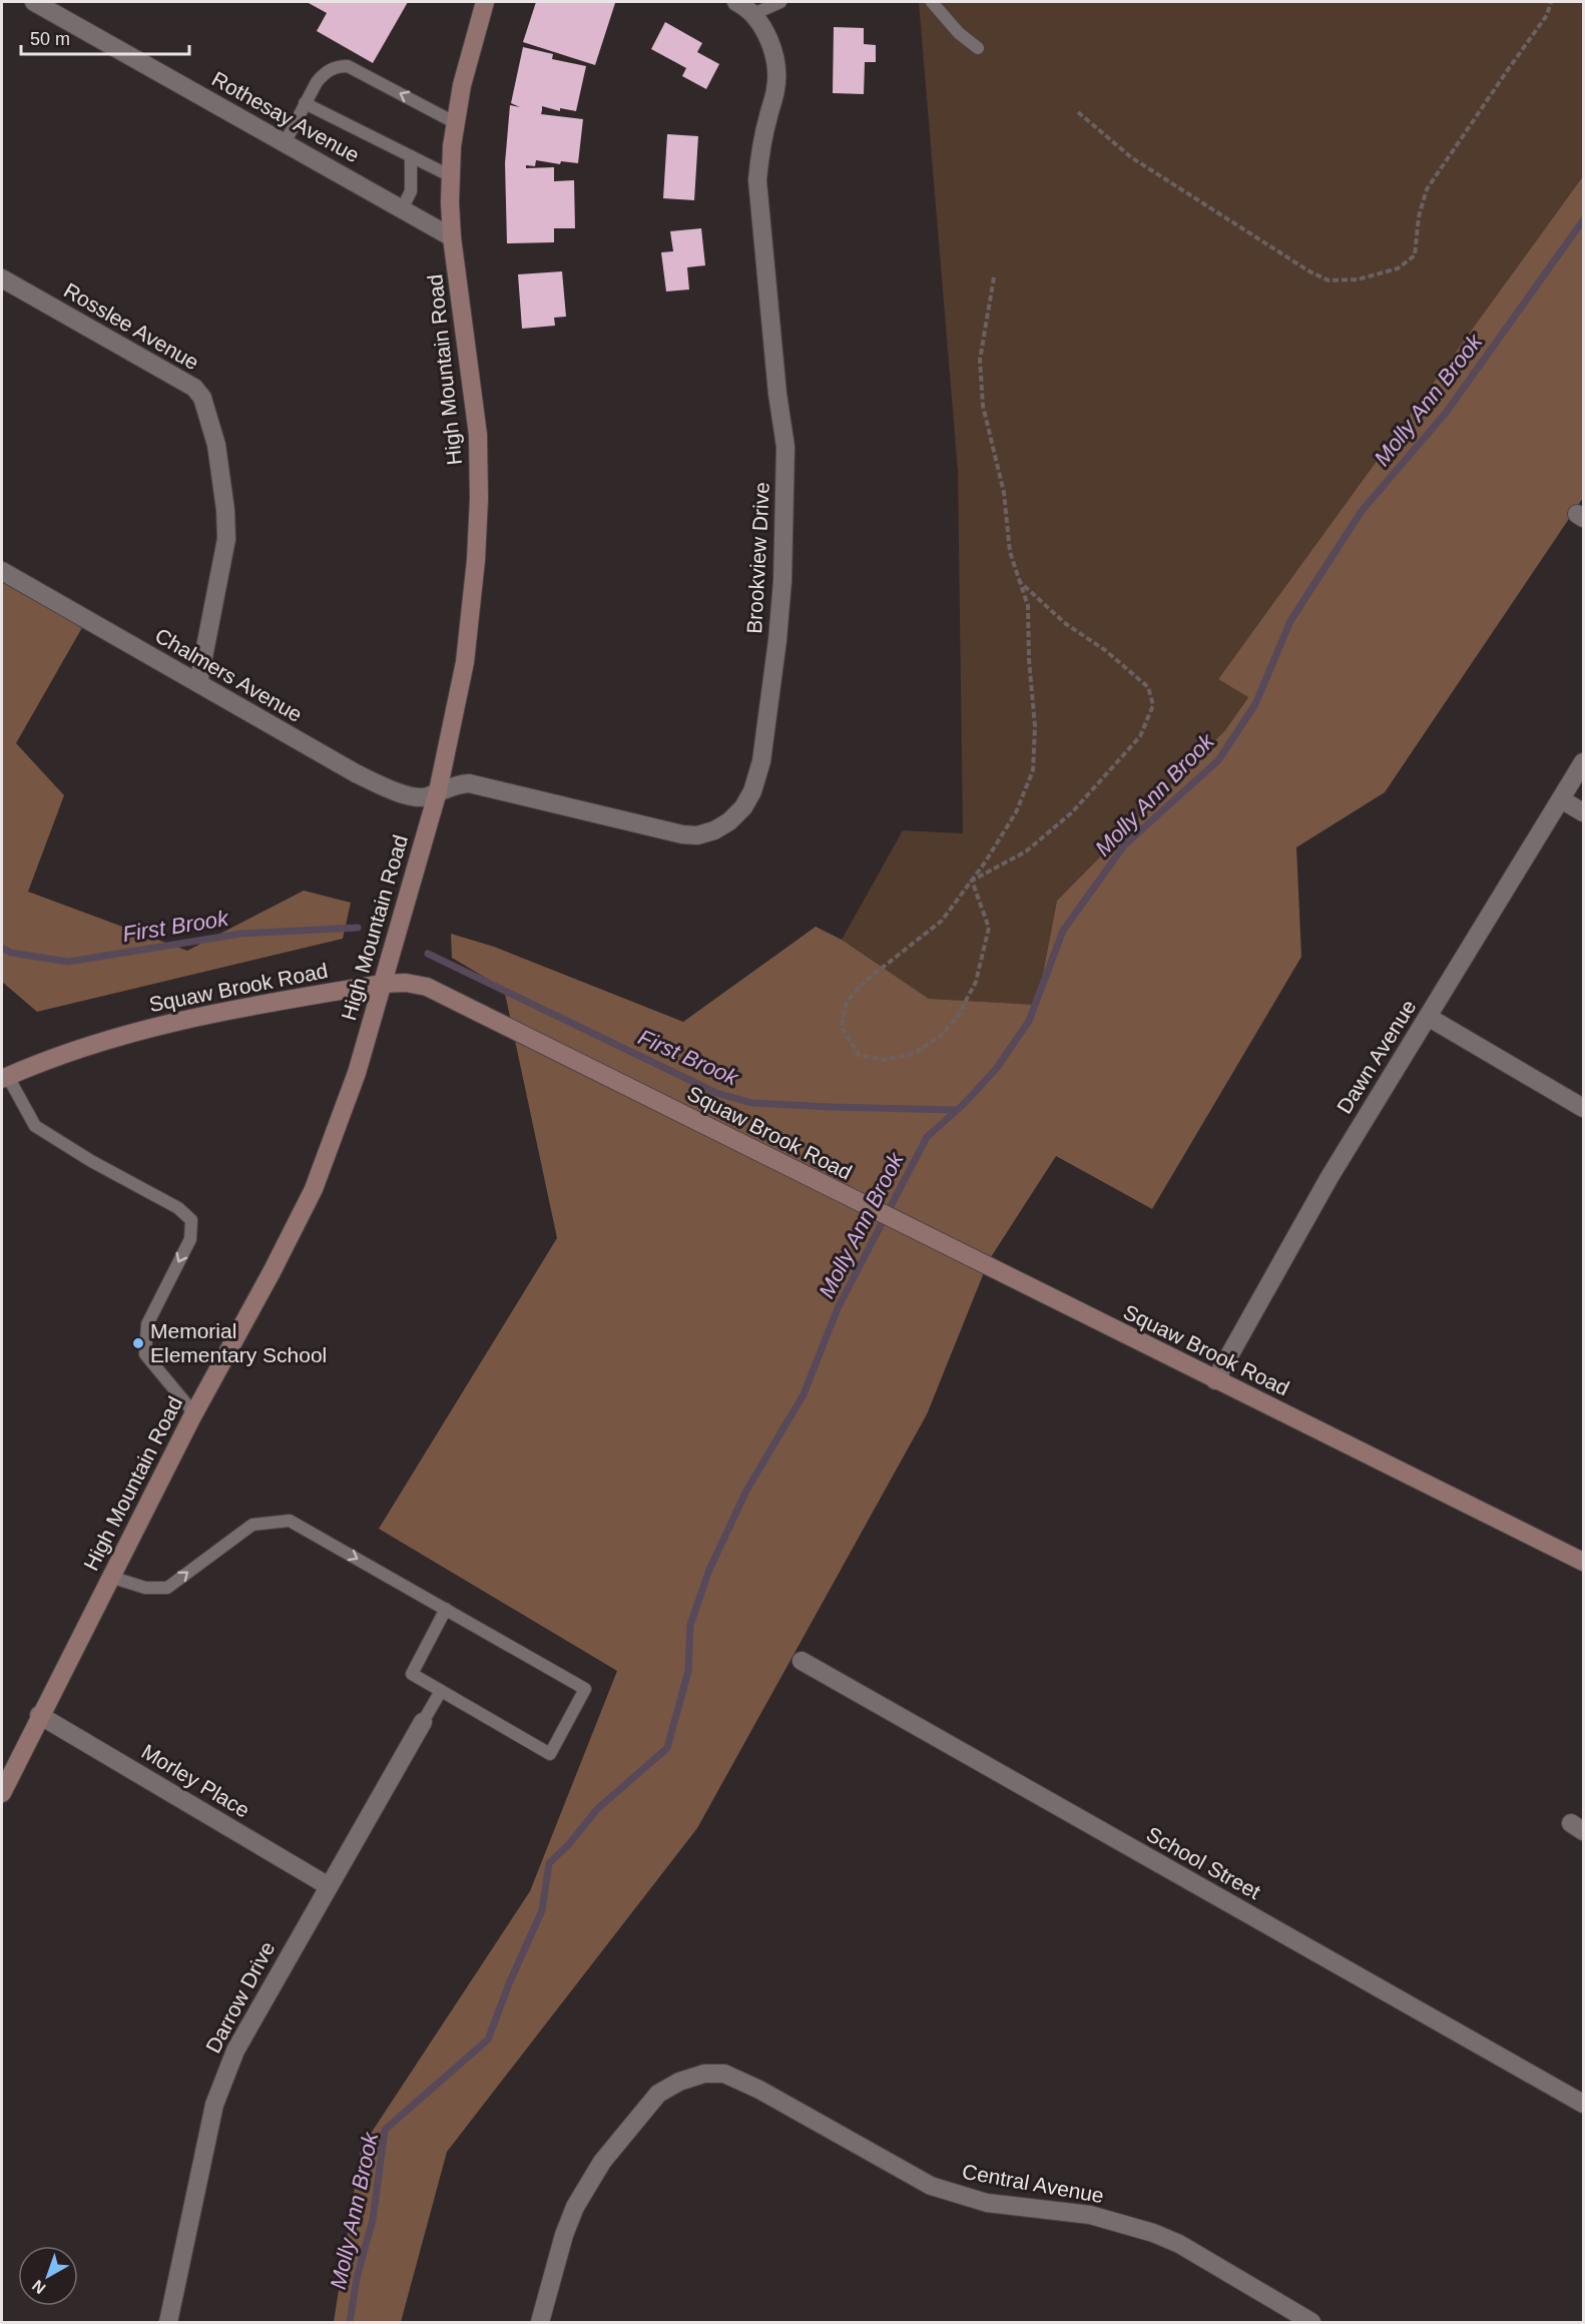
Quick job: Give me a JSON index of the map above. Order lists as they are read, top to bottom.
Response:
{
  "streets": {
    "street": [
      "Rothesay Avenue",
      "Rosslee Avenue",
      "High Mountain Road",
      "Brookview Drive",
      "Chalmers Avenue",
      "Squaw Brook Road",
      "Dawn Avenue",
      "Morley Place",
      "School Street",
      "Darrow Drive",
      "Central Avenue"
    ]
  },
  "crossings": [
    ["Rothesay Avenue", "High Mountain Road"],
    ["Rosslee Avenue", "Chalmers Avenue"],
    ["High Mountain Road", "Brookview Drive"],
    ["High Mountain Road", "Chalmers Avenue"],
    ["High Mountain Road", "Squaw Brook Road"],
    ["High Mountain Road", "Morley Place"],
    ["Brookview Drive", "Chalmers Avenue"],
    ["Squaw Brook Road", "Dawn Avenue"],
    ["Morley Place", "Darrow Drive"]
  ],
  "water": ["Molly Ann Brook", "First Brook"],
  "places": ["Memorial Elementary School"],
  "scale_bar": "50 m",
  "north": "bottom left"
}
